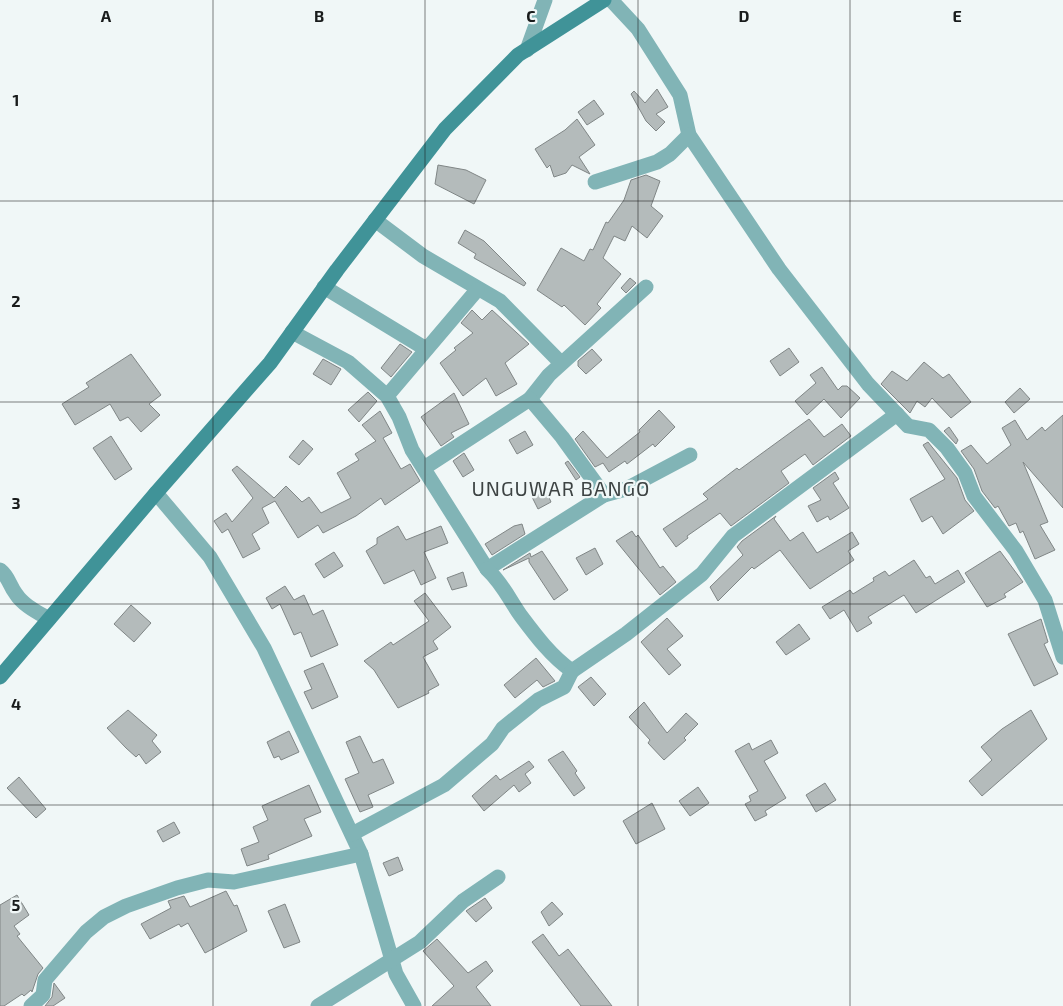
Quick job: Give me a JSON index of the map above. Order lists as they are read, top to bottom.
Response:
{
  "districts": ["UNGUWAR BANGO"],
  "grid": {
    "columns": [
      "A",
      "B",
      "C",
      "D",
      "E"
    ],
    "rows": [
      "1",
      "2",
      "3",
      "4",
      "5"
    ]
  }
}
